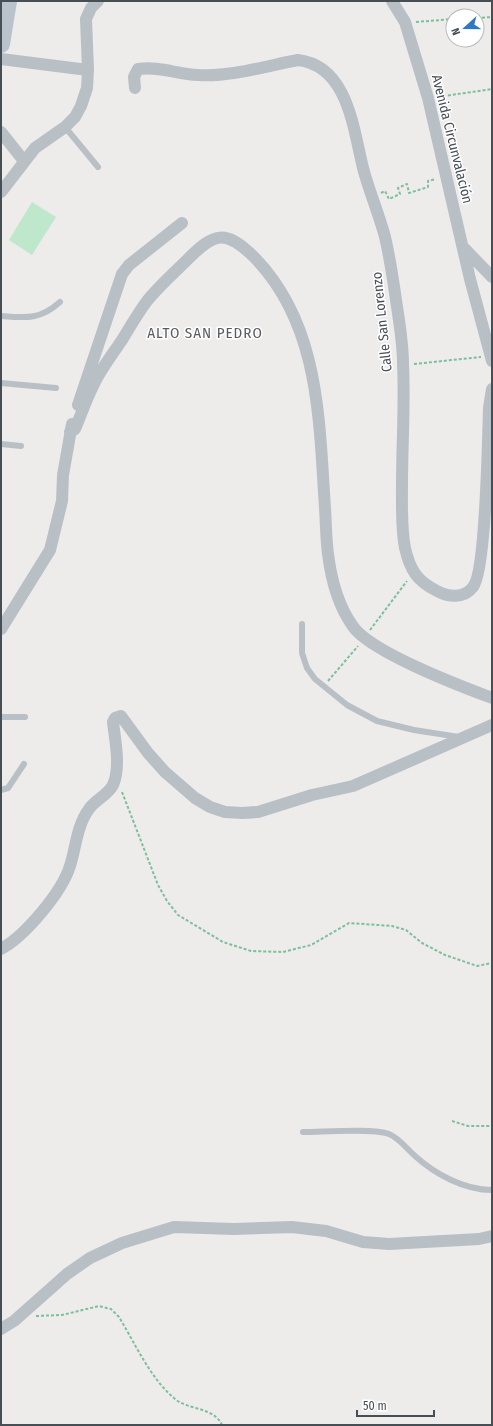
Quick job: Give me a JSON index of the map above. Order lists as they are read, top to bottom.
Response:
{
  "streets": {
    "street": ["Avenida Circunvalación", "Calle San Lorenzo"]
  },
  "districts": ["ALTO SAN PEDRO"],
  "scale_bar": "50 m",
  "north": "left"
}
